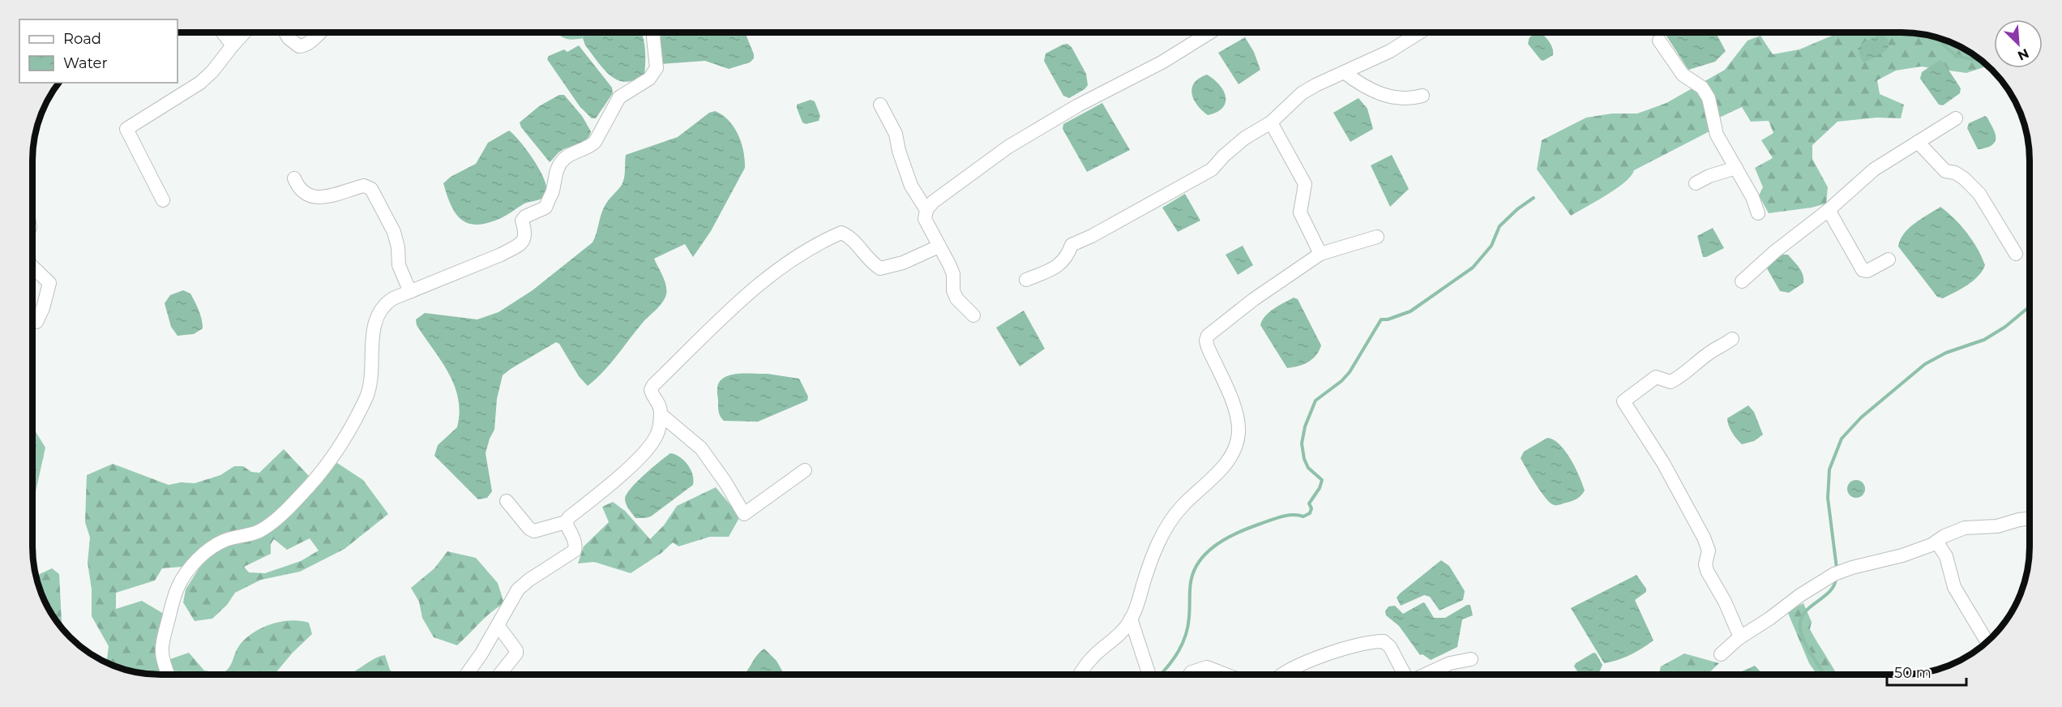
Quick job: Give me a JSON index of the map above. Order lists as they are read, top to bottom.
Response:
{
  "legend": ["Road", "Water"],
  "scale_bar": "50 m",
  "north": "bottom right"
}
